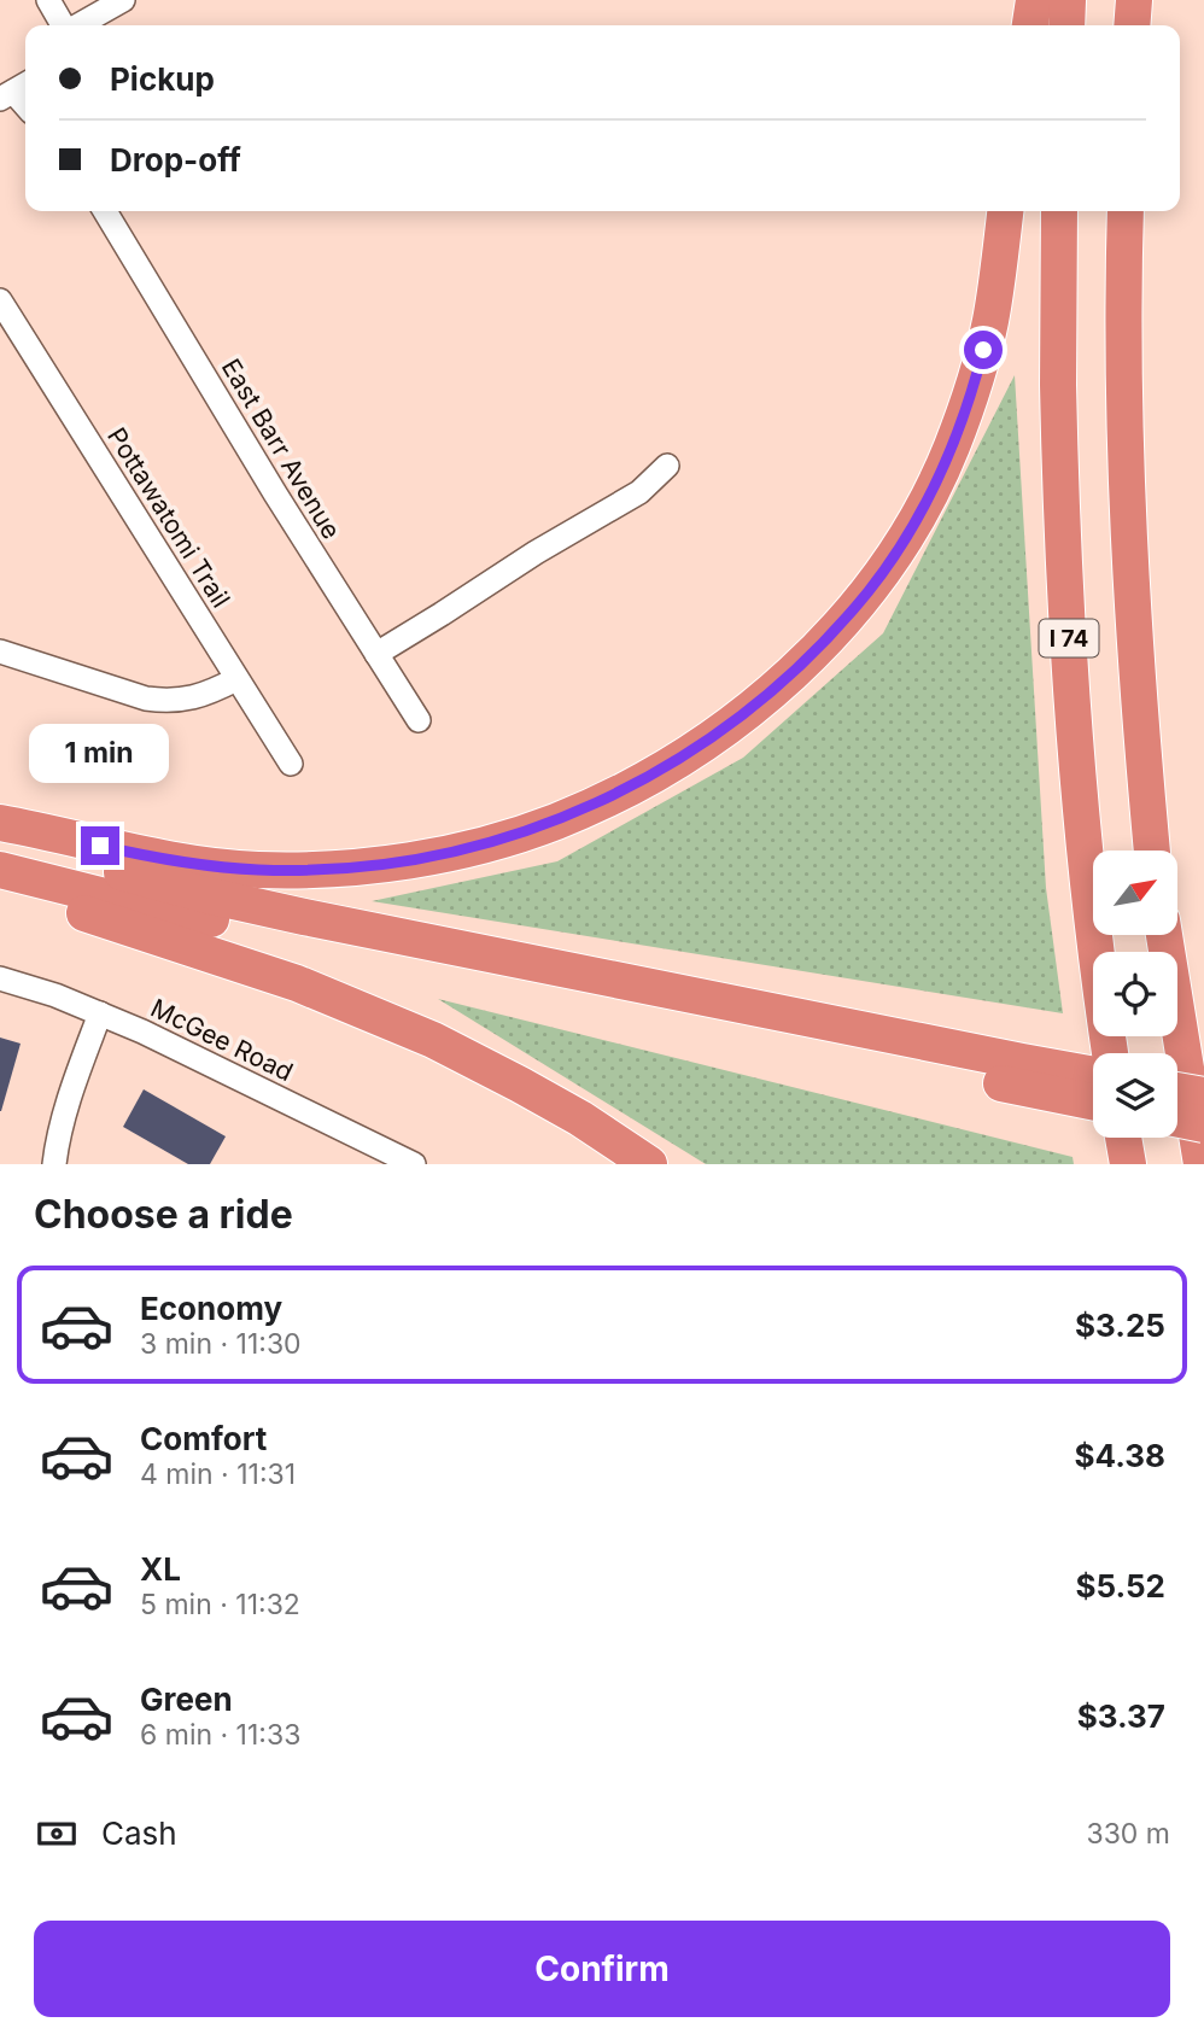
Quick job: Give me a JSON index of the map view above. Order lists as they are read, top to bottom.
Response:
{
  "streets": {
    "highway": ["I 74"],
    "street": ["East Barr Avenue", "Pottawatomi Trail", "McGee Road"]
  },
  "north": "top right",
  "page": {
    "banner": ["Pickup", "Drop-off"],
    "bubble": "1 min",
    "heading": "Choose a ride",
    "list": [
      {
        "name": "Economy",
        "note": "3 min · 11:30",
        "value": "$3.25"
      },
      {
        "name": "Comfort",
        "note": "4 min · 11:31",
        "value": "$4.38"
      },
      {
        "name": "XL",
        "note": "5 min · 11:32",
        "value": "$5.52"
      },
      {
        "name": "Green",
        "note": "6 min · 11:33",
        "value": "$3.37"
      }
    ],
    "pay": ["Cash", "330 m"],
    "buttons": "Confirm"
  }
}
